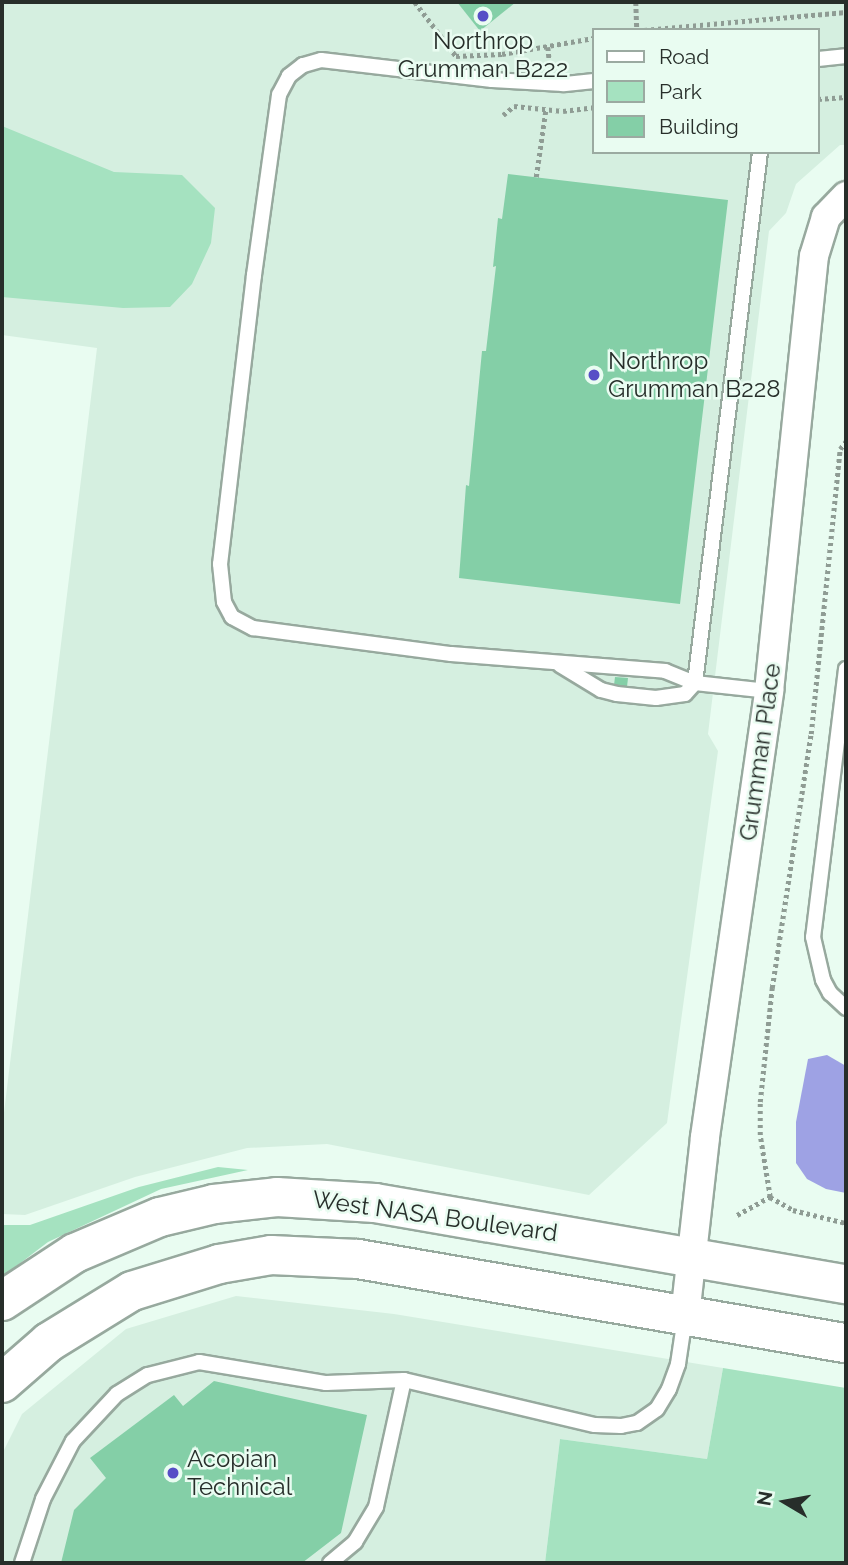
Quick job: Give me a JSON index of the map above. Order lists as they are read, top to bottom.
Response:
{
  "streets": {
    "main road": ["West NASA Boulevard"],
    "street": ["Grumman Place"]
  },
  "crossings": [
    ["Grumman Place", "West NASA Boulevard"]
  ],
  "places": ["Northrop Grumman B222", "Northrop Grumman B228", "Acopian Technical"],
  "legend": ["Road", "Park", "Building"],
  "north": "left"
}
